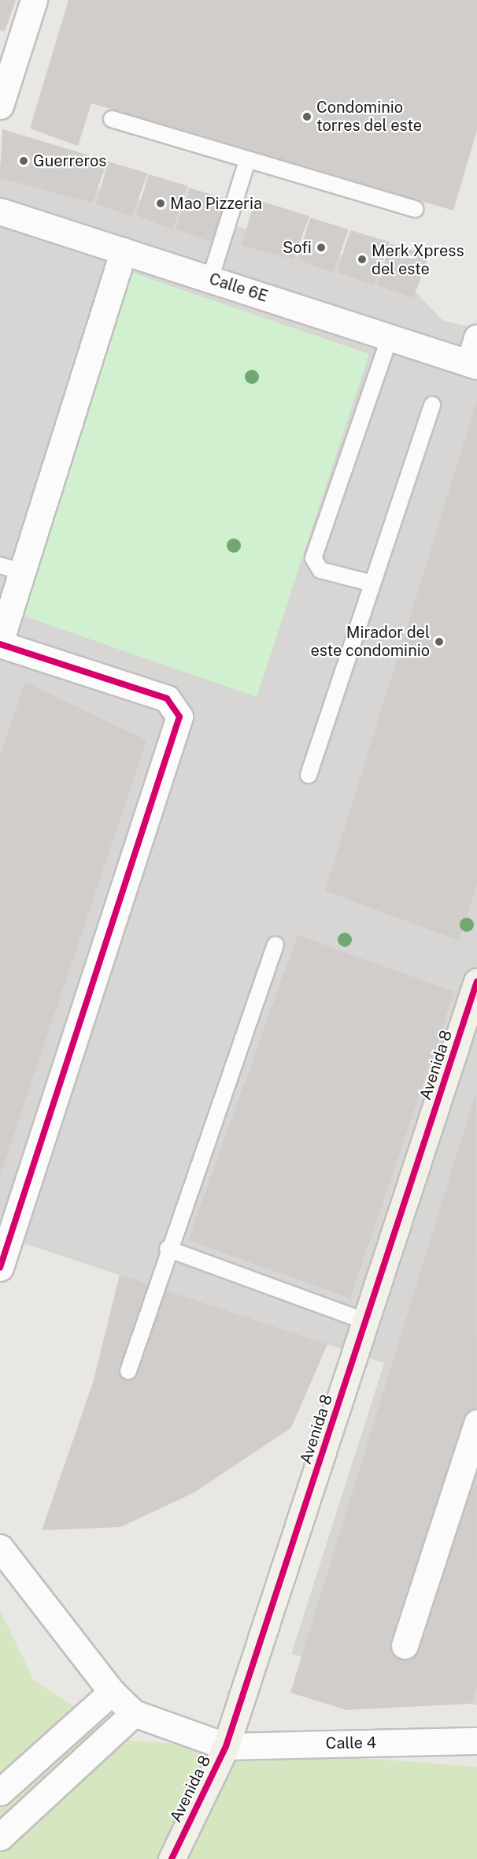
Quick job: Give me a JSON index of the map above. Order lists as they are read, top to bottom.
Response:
{
  "streets": {
    "street": ["Calle 6E", "Avenida 8", "Calle 4"]
  },
  "crossings": [
    ["Avenida 8", "Calle 4"]
  ],
  "places": [
    "Condominio torres del este",
    "Guerreros",
    "Mao Pizzeria",
    "Sofi",
    "Merk Xpress del este",
    "Mirador del este condominio"
  ]
}
